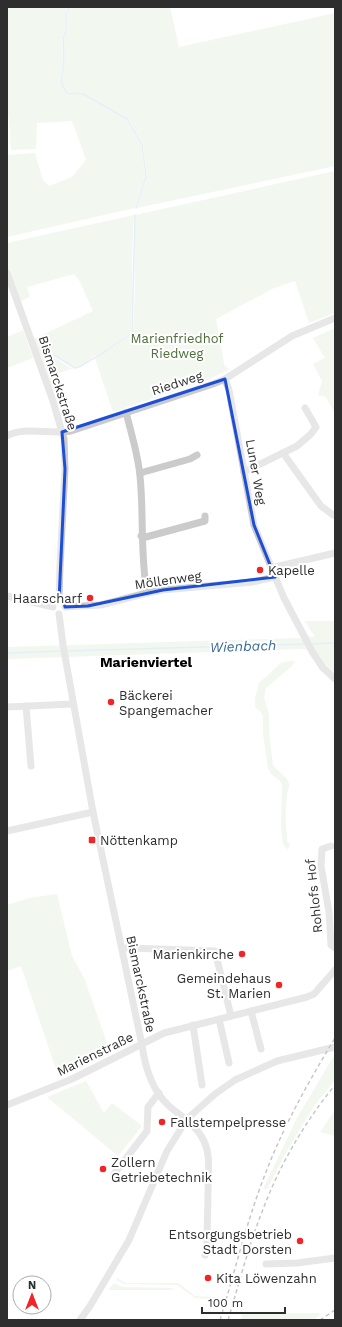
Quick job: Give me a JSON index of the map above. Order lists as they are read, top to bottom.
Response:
{
  "streets": {
    "street": [
      "Bismarckstraße",
      "Riedweg",
      "Luner Weg",
      "Möllenweg",
      "Rohlofs Hof",
      "Marienstraße"
    ]
  },
  "crossings": [
    ["Bismarckstraße", "Riedweg"],
    ["Bismarckstraße", "Möllenweg"],
    ["Bismarckstraße", "Marienstraße"],
    ["Riedweg", "Luner Weg"],
    ["Luner Weg", "Möllenweg"]
  ],
  "districts": ["Marienviertel"],
  "water": ["Wienbach"],
  "parks": ["Marienfriedhof Riedweg"],
  "places": {
    "other": [
      "Kapelle",
      "Haarscharf",
      "Bäckerei Spangemacher",
      "Marienkirche",
      "Gemeindehaus St. Marien",
      "Fallstempelpresse",
      "Zollern Getriebetechnik",
      "Entsorgungsbetrieb Stadt Dorsten",
      "Kita Löwenzahn"
    ],
    "transit": ["Nöttenkamp"]
  },
  "scale_bar": "100 m",
  "north": "top"
}
